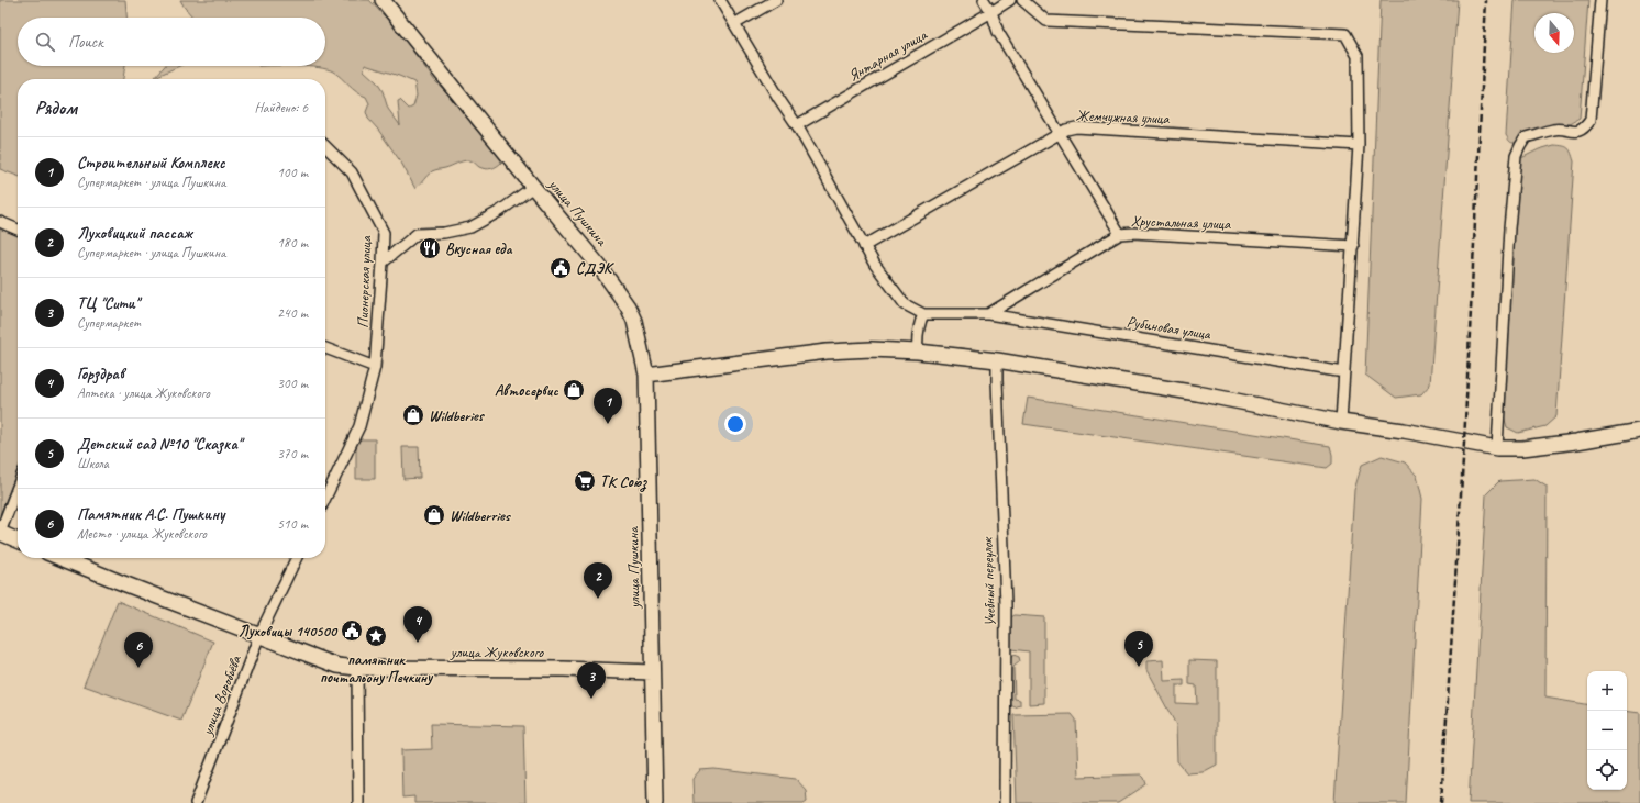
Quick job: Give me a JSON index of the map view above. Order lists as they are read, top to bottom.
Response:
{
  "streets": {
    "street": [
      "Янтарная улица",
      "Жемчужная улица",
      "улица Пушкина",
      "Хрустальная улица",
      "Пионерская улица",
      "Рубиновая улица",
      "Учебный переулок",
      "улица Жуковского",
      "улица Воробьёва"
    ]
  },
  "crossings": [
    ["улица Пушкина", "улица Жуковского"],
    ["Хрустальная улица", "Рубиновая улица"],
    ["улица Жуковского", "улица Воробьёва"]
  ],
  "places": {
    "restaurant": ["Вкусная еда"],
    "public building": ["СДЭК", "Луховицы 140500"],
    "shop": ["Автосервис", "Wildberies", "Wildberries"],
    "supermarket": ["ТК Союз"],
    "place": ["памятник почтальону Печкину"]
  },
  "north": "bottom",
  "page": {
    "search": "Поиск",
    "heading": ["Рядом", "Найдено: 6"],
    "list": [
      {
        "mark": "1",
        "name": "Строительный Комплекс",
        "note": "Супермаркет · улица Пушкина",
        "value": "100 m"
      },
      {
        "mark": "2",
        "name": "Луховицкий пассаж",
        "note": "Супермаркет · улица Пушкина",
        "value": "180 m"
      },
      {
        "mark": "3",
        "name": "ТЦ \"Сити\"",
        "note": "Супермаркет",
        "value": "240 m"
      },
      {
        "mark": "4",
        "name": "Горздрав",
        "note": "Аптека · улица Жуковского",
        "value": "300 m"
      },
      {
        "mark": "5",
        "name": "Детский сад №10 \"Сказка\"",
        "note": "Школа",
        "value": "370 m"
      },
      {
        "mark": "6",
        "name": "Памятник А.С. Пушкину",
        "note": "Место · улица Жуковского",
        "value": "510 m"
      }
    ],
    "pins": [
      "1",
      "2",
      "4",
      "5",
      "6",
      "3"
    ],
    "map_buttons": ["+", "−"]
  }
}
